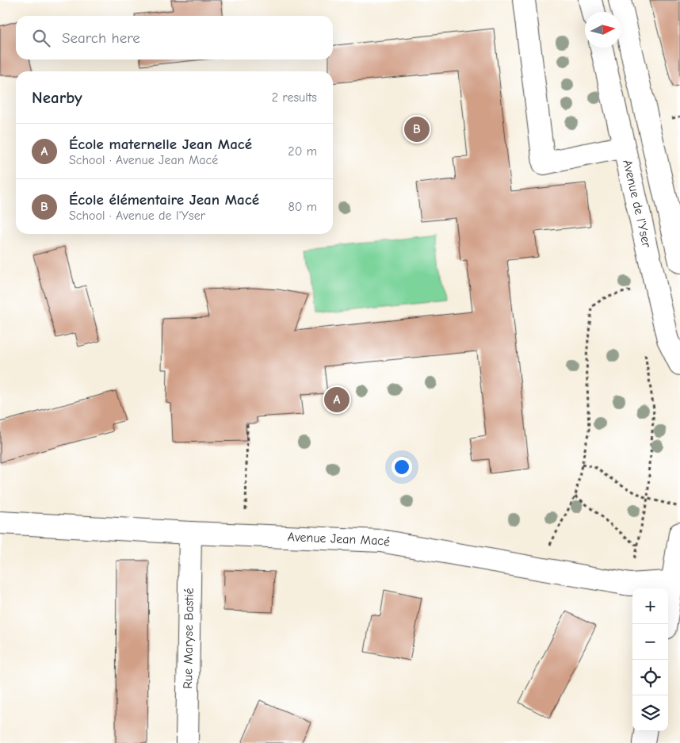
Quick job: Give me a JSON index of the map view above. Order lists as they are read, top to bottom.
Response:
{
  "streets": {
    "street": ["Avenue de l'Yser", "Avenue Jean Macé", "Rue Maryse Bastié"]
  },
  "crossings": [
    ["Avenue Jean Macé", "Rue Maryse Bastié"]
  ],
  "north": "right",
  "page": {
    "search": "Search here",
    "heading": ["Nearby", "2 results"],
    "pins": ["B", "A"],
    "list": [
      {
        "mark": "A",
        "name": "École maternelle Jean Macé",
        "note": "School · Avenue Jean Macé",
        "value": "20 m"
      },
      {
        "mark": "B",
        "name": "École élémentaire Jean Macé",
        "note": "School · Avenue de l'Yser",
        "value": "80 m"
      }
    ],
    "map_buttons": ["+", "−"]
  }
}
